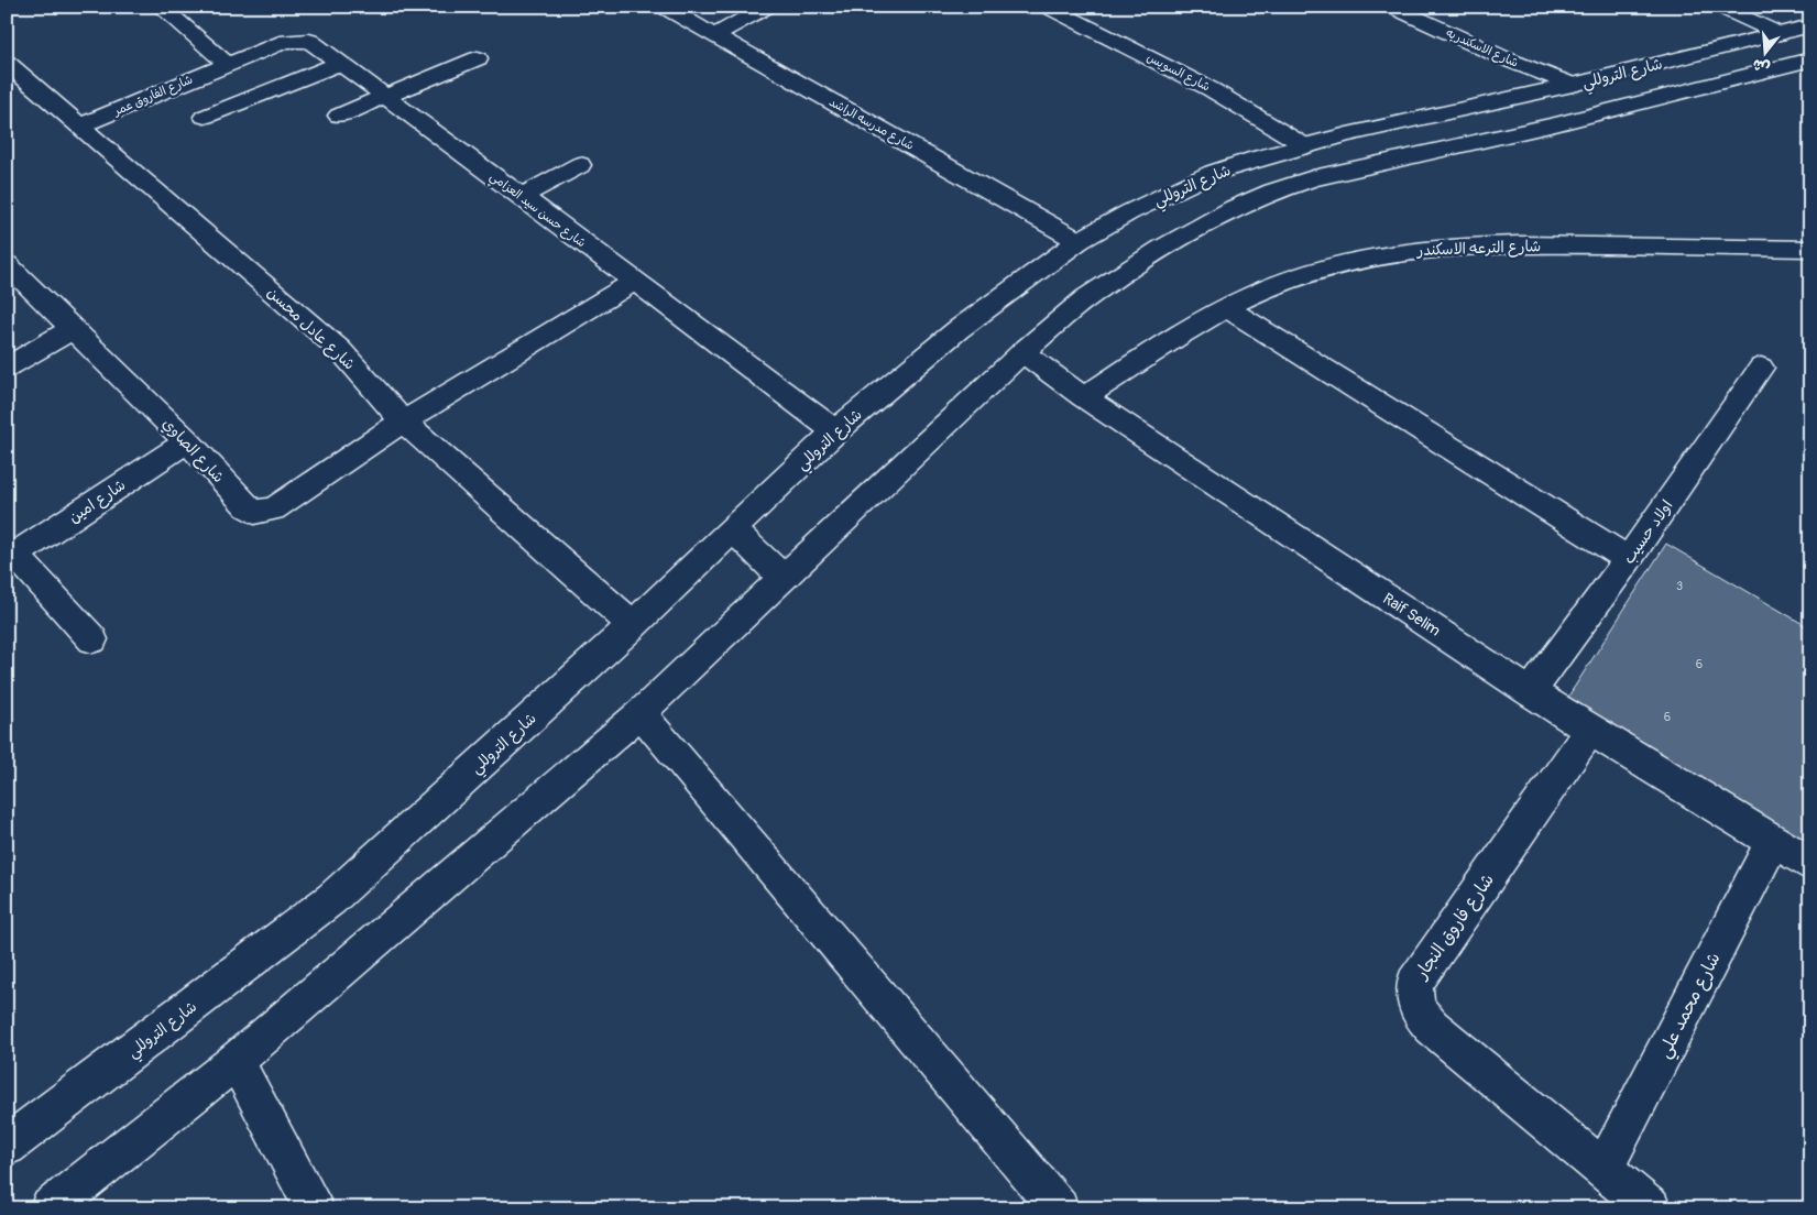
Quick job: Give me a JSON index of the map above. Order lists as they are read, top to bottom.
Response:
{
  "streets": {
    "street": [
      "شارع الاسكندريه",
      "شارع السويس",
      "شارع التروللي",
      "شارع الفاروق عمر",
      "شارع مدرسه الراشد",
      "شارع حسن سيد العزامي",
      "شارع الترعه الاسكندر",
      "شارع عادل محسن",
      "شارع الصاوي",
      "شارع امين",
      "اولاد حسيب",
      "Raif Selim",
      "شارع فاروق النجار",
      "شارع محمد علي"
    ]
  },
  "crossings": [
    ["شارع الاسكندريه", "شارع التروللي"],
    ["شارع السويس", "شارع التروللي"],
    ["شارع التروللي", "شارع مدرسه الراشد"],
    ["شارع التروللي", "شارع حسن سيد العزامي"],
    ["شارع التروللي", "شارع عادل محسن"],
    ["شارع الفاروق عمر", "شارع حسن سيد العزامي"],
    ["شارع الفاروق عمر", "شارع عادل محسن"],
    ["شارع حسن سيد العزامي", "شارع الصاوي"],
    ["شارع الترعه الاسكندر", "Raif Selim"],
    ["شارع عادل محسن", "شارع الصاوي"],
    ["شارع الصاوي", "شارع امين"],
    ["اولاد حسيب", "Raif Selim"],
    ["Raif Selim", "شارع فاروق النجار"],
    ["Raif Selim", "شارع محمد علي"],
    ["شارع فاروق النجار", "شارع محمد علي"]
  ],
  "house_numbers": ["3", "6", "6"],
  "north": "bottom"
}
